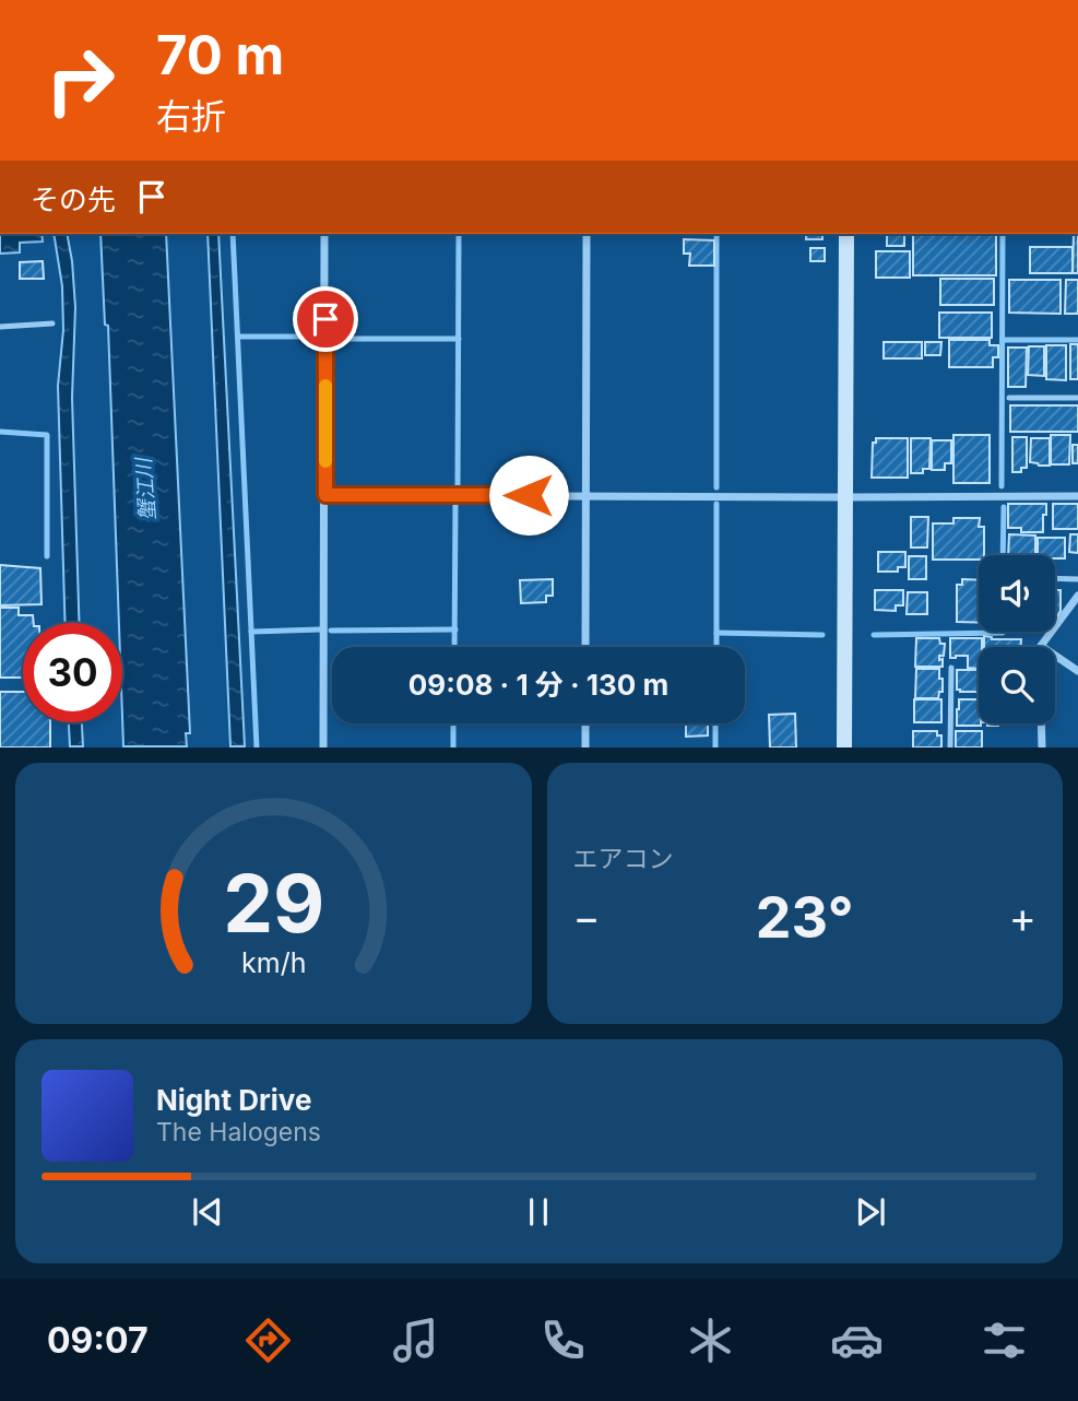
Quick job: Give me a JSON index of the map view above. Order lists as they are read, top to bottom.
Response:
{
  "water": ["蟹江川"],
  "page": {
    "turn": ["70 m", "右折"],
    "then": "その先",
    "limit": "30",
    "trip": "09:08 · 1 分 · 130 m",
    "tile": "エアコン",
    "heat": ["−", "23°", "+"],
    "song": ["Night Drive", "The Halogens"],
    "tabs": "09:07",
    "gauge": ["29", "km/h"]
  }
}
